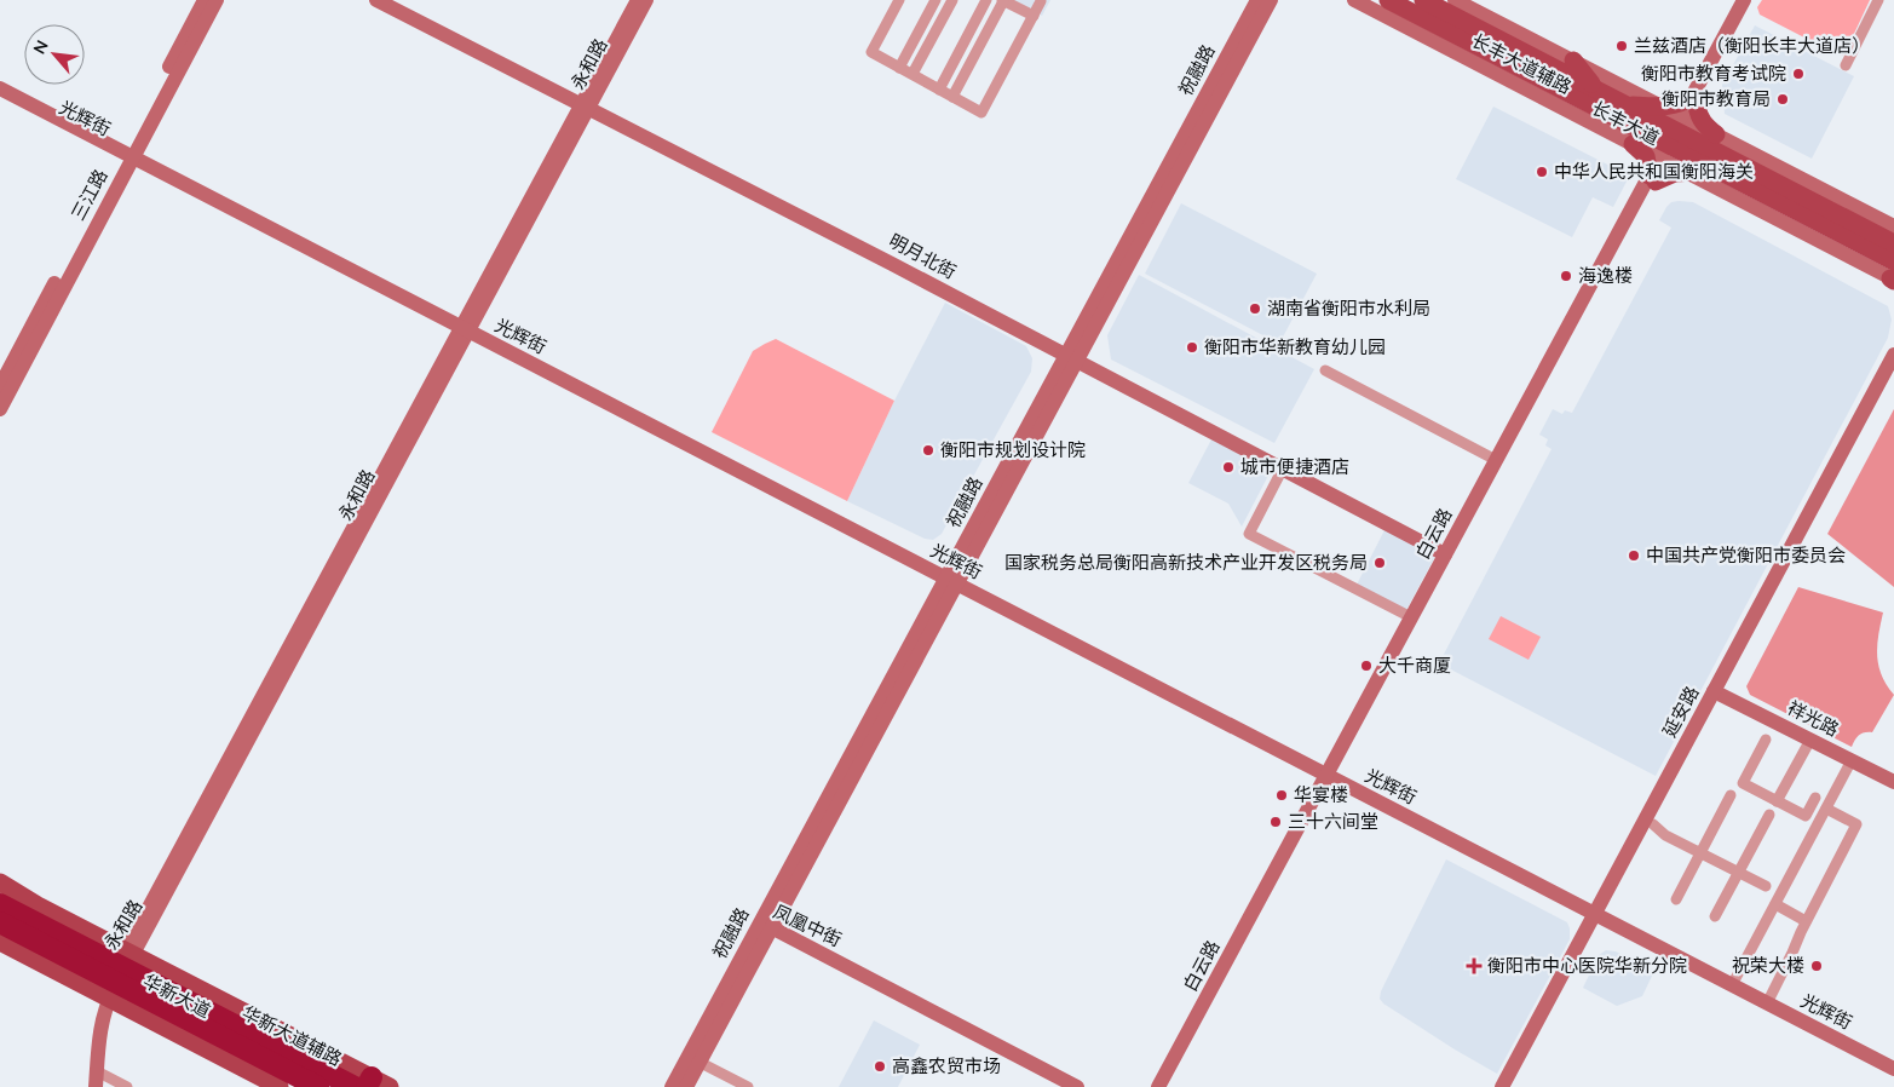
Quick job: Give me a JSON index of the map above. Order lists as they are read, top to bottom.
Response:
{
  "streets": {
    "highway": ["华新大道"],
    "main road": [
      "永和路",
      "长丰大道辅路",
      "祝融路",
      "光辉街",
      "长丰大道",
      "三江路",
      "明月北街",
      "白云路",
      "延安路",
      "祥光路",
      "凤凰中街"
    ]
  },
  "crossings": [
    ["永和路", "光辉街"],
    ["永和路", "明月北街"],
    ["永和路", "华新大道"],
    ["长丰大道辅路", "长丰大道"],
    ["长丰大道辅路", "白云路"],
    ["祝融路", "光辉街"],
    ["祝融路", "明月北街"],
    ["祝融路", "凤凰中街"],
    ["光辉街", "三江路"],
    ["光辉街", "白云路"],
    ["光辉街", "延安路"],
    ["长丰大道", "白云路"],
    ["明月北街", "白云路"],
    ["延安路", "祥光路"]
  ],
  "places": {
    "other": [
      "兰兹酒店（衡阳长丰大道店）",
      "衡阳市教育考试院",
      "衡阳市教育局",
      "中华人民共和国衡阳海关",
      "海逸楼",
      "湖南省衡阳市水利局",
      "衡阳市华新教育幼儿园",
      "衡阳市规划设计院",
      "城市便捷酒店",
      "中国共产党衡阳市委员会",
      "国家税务总局衡阳高新技术产业开发区税务局",
      "大千商厦",
      "华宴楼",
      "三十六间堂",
      "祝荣大楼",
      "高鑫农贸市场"
    ],
    "health": ["衡阳市中心医院华新分院"]
  },
  "north": "top left"
}
